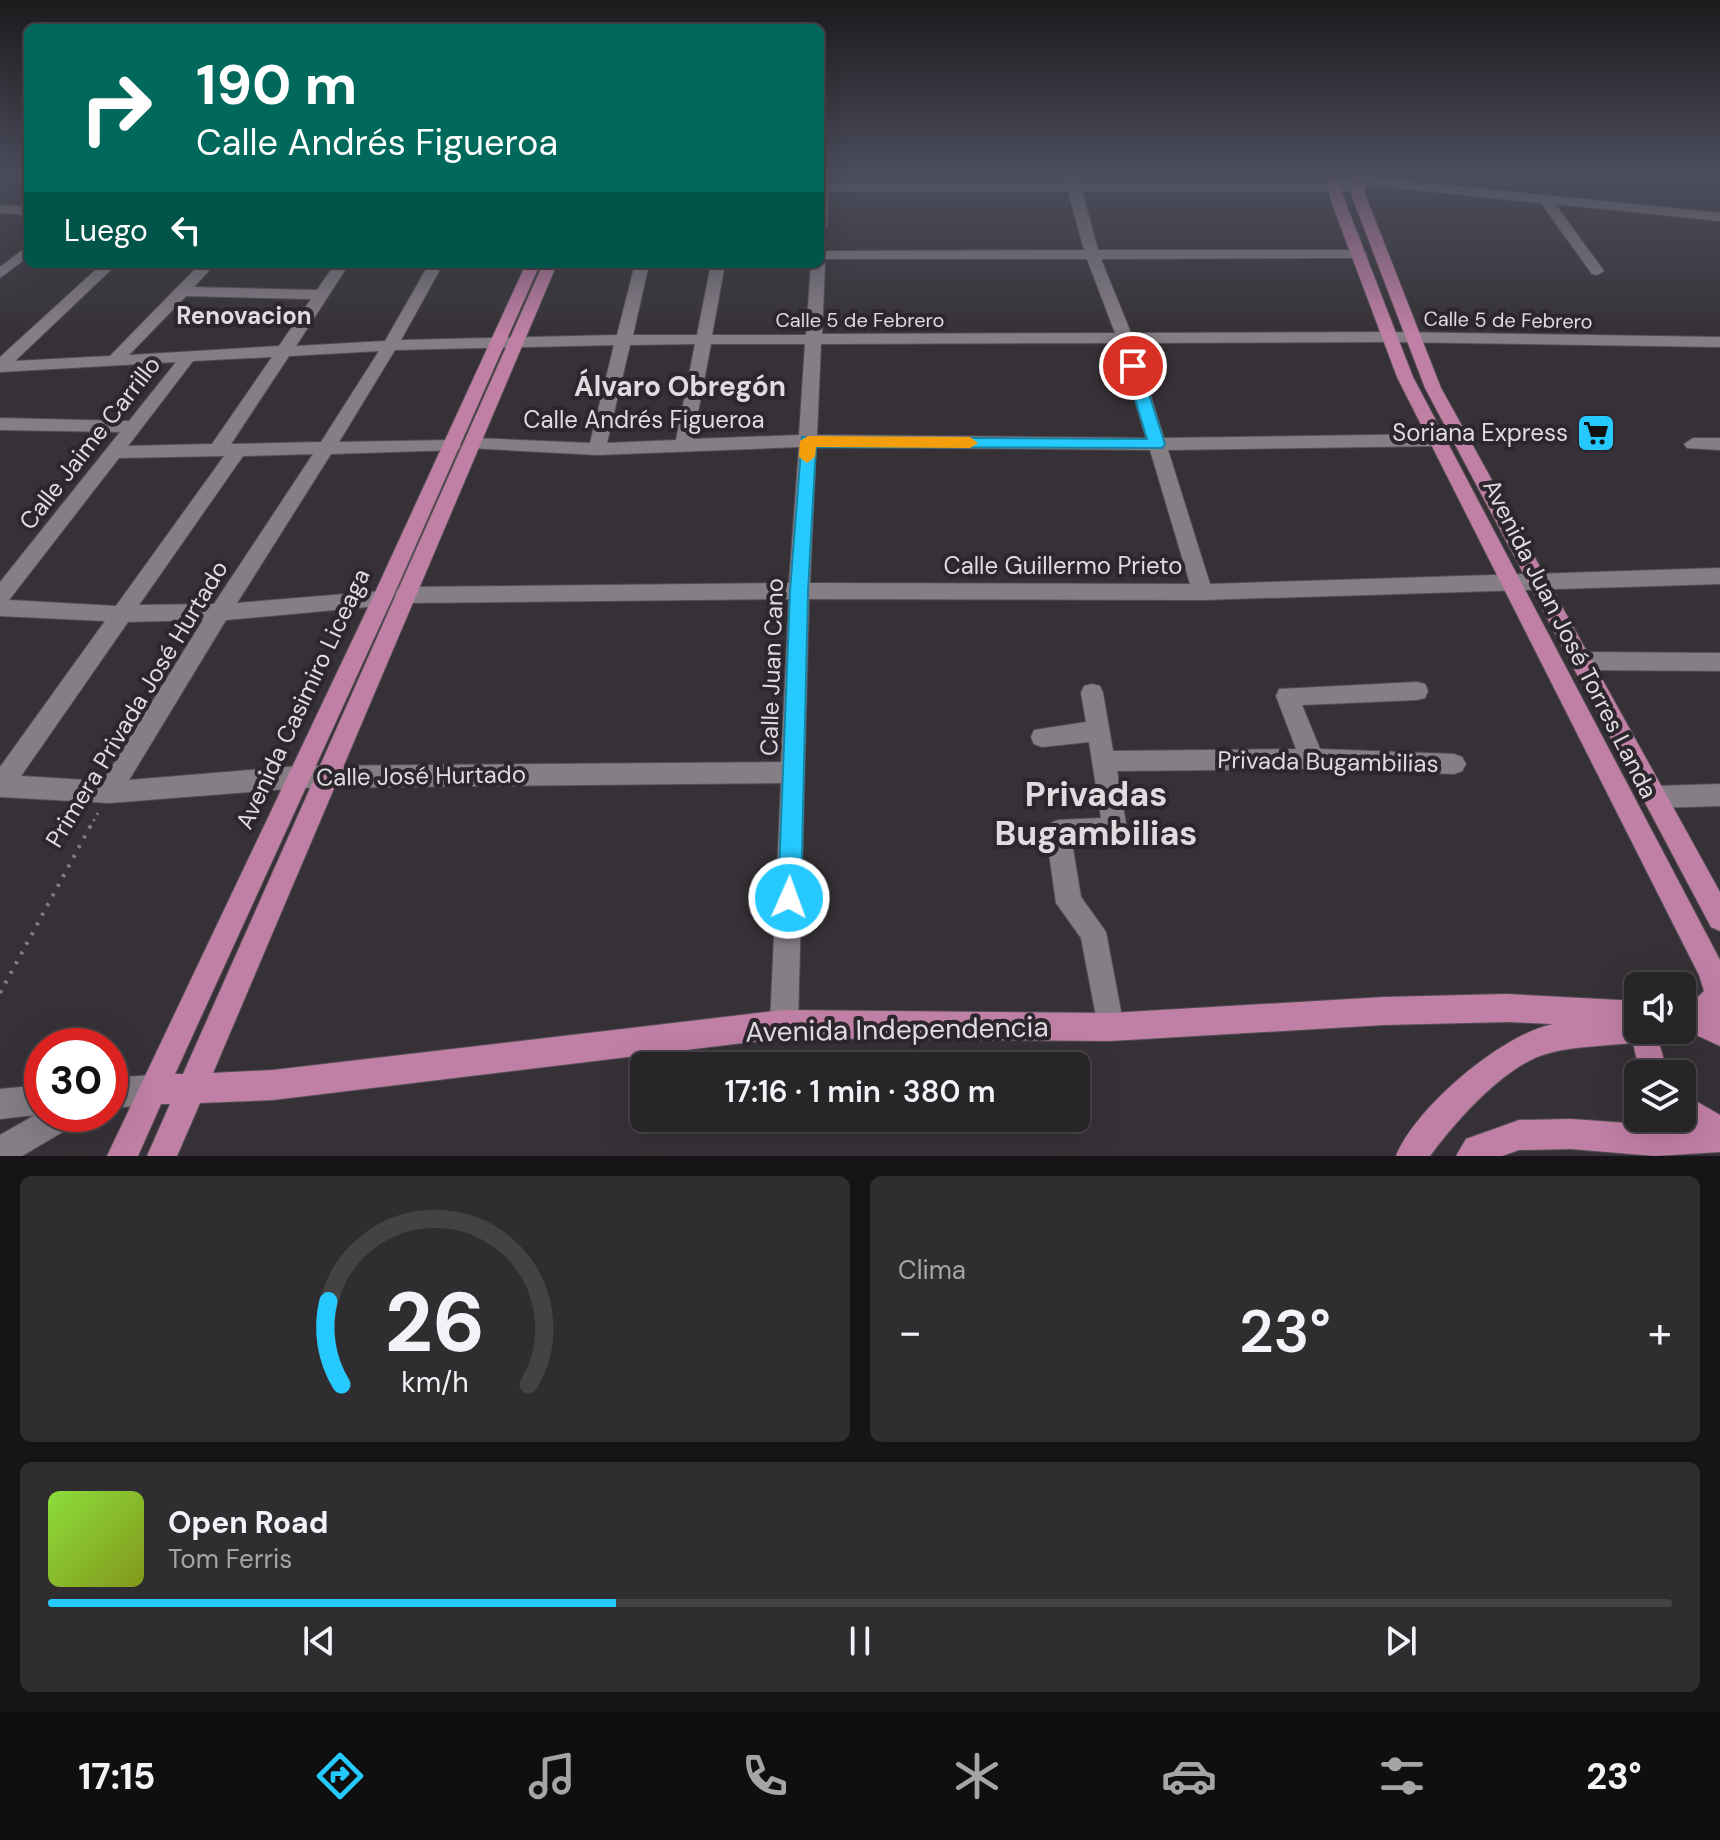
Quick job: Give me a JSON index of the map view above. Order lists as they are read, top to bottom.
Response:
{
  "streets": {
    "main road": ["Avenida Juan José Torres Landa", "Avenida Casimiro Liceaga", "Avenida Independencia"],
    "street": [
      "Calle 5 de Febrero",
      "Calle Andrés Figueroa",
      "Calle Jaime Carrillo",
      "Calle Guillermo Prieto",
      "Calle Juan Cano",
      "Primera Privada José Hurtado",
      "Privada Bugambilias",
      "Calle José Hurtado"
    ]
  },
  "crossings": [
    ["Calle 5 de Febrero", "Calle Jaime Carrillo"],
    ["Calle 5 de Febrero", "Avenida Juan José Torres Landa"],
    ["Calle 5 de Febrero", "Calle Juan Cano"],
    ["Calle 5 de Febrero", "Avenida Casimiro Liceaga"],
    ["Calle 5 de Febrero", "Primera Privada José Hurtado"],
    ["Calle Andrés Figueroa", "Calle Jaime Carrillo"],
    ["Calle Andrés Figueroa", "Avenida Juan José Torres Landa"],
    ["Calle Andrés Figueroa", "Calle Juan Cano"],
    ["Calle Andrés Figueroa", "Avenida Casimiro Liceaga"],
    ["Calle Andrés Figueroa", "Primera Privada José Hurtado"],
    ["Calle Guillermo Prieto", "Avenida Juan José Torres Landa"],
    ["Calle Guillermo Prieto", "Calle Juan Cano"],
    ["Calle Guillermo Prieto", "Avenida Casimiro Liceaga"],
    ["Calle Guillermo Prieto", "Primera Privada José Hurtado"],
    ["Calle Juan Cano", "Calle José Hurtado"],
    ["Calle Juan Cano", "Avenida Independencia"],
    ["Avenida Casimiro Liceaga", "Calle José Hurtado"],
    ["Avenida Casimiro Liceaga", "Avenida Independencia"],
    ["Primera Privada José Hurtado", "Calle José Hurtado"]
  ],
  "districts": ["Renovacion", "Álvaro Obregón", "Privadas Bugambilias"],
  "places": {
    "supermarket": ["Soriana Express"]
  },
  "page": {
    "turn": ["190 m", "Calle Andrés Figueroa"],
    "then": "Luego",
    "limit": "30",
    "trip": "17:16 · 1 min · 380 m",
    "tile": "Clima",
    "heat": ["−", "23°", "+"],
    "song": ["Open Road", "Tom Ferris"],
    "tabs": ["17:15", "23°"],
    "gauge": ["26", "km/h"]
  }
}
